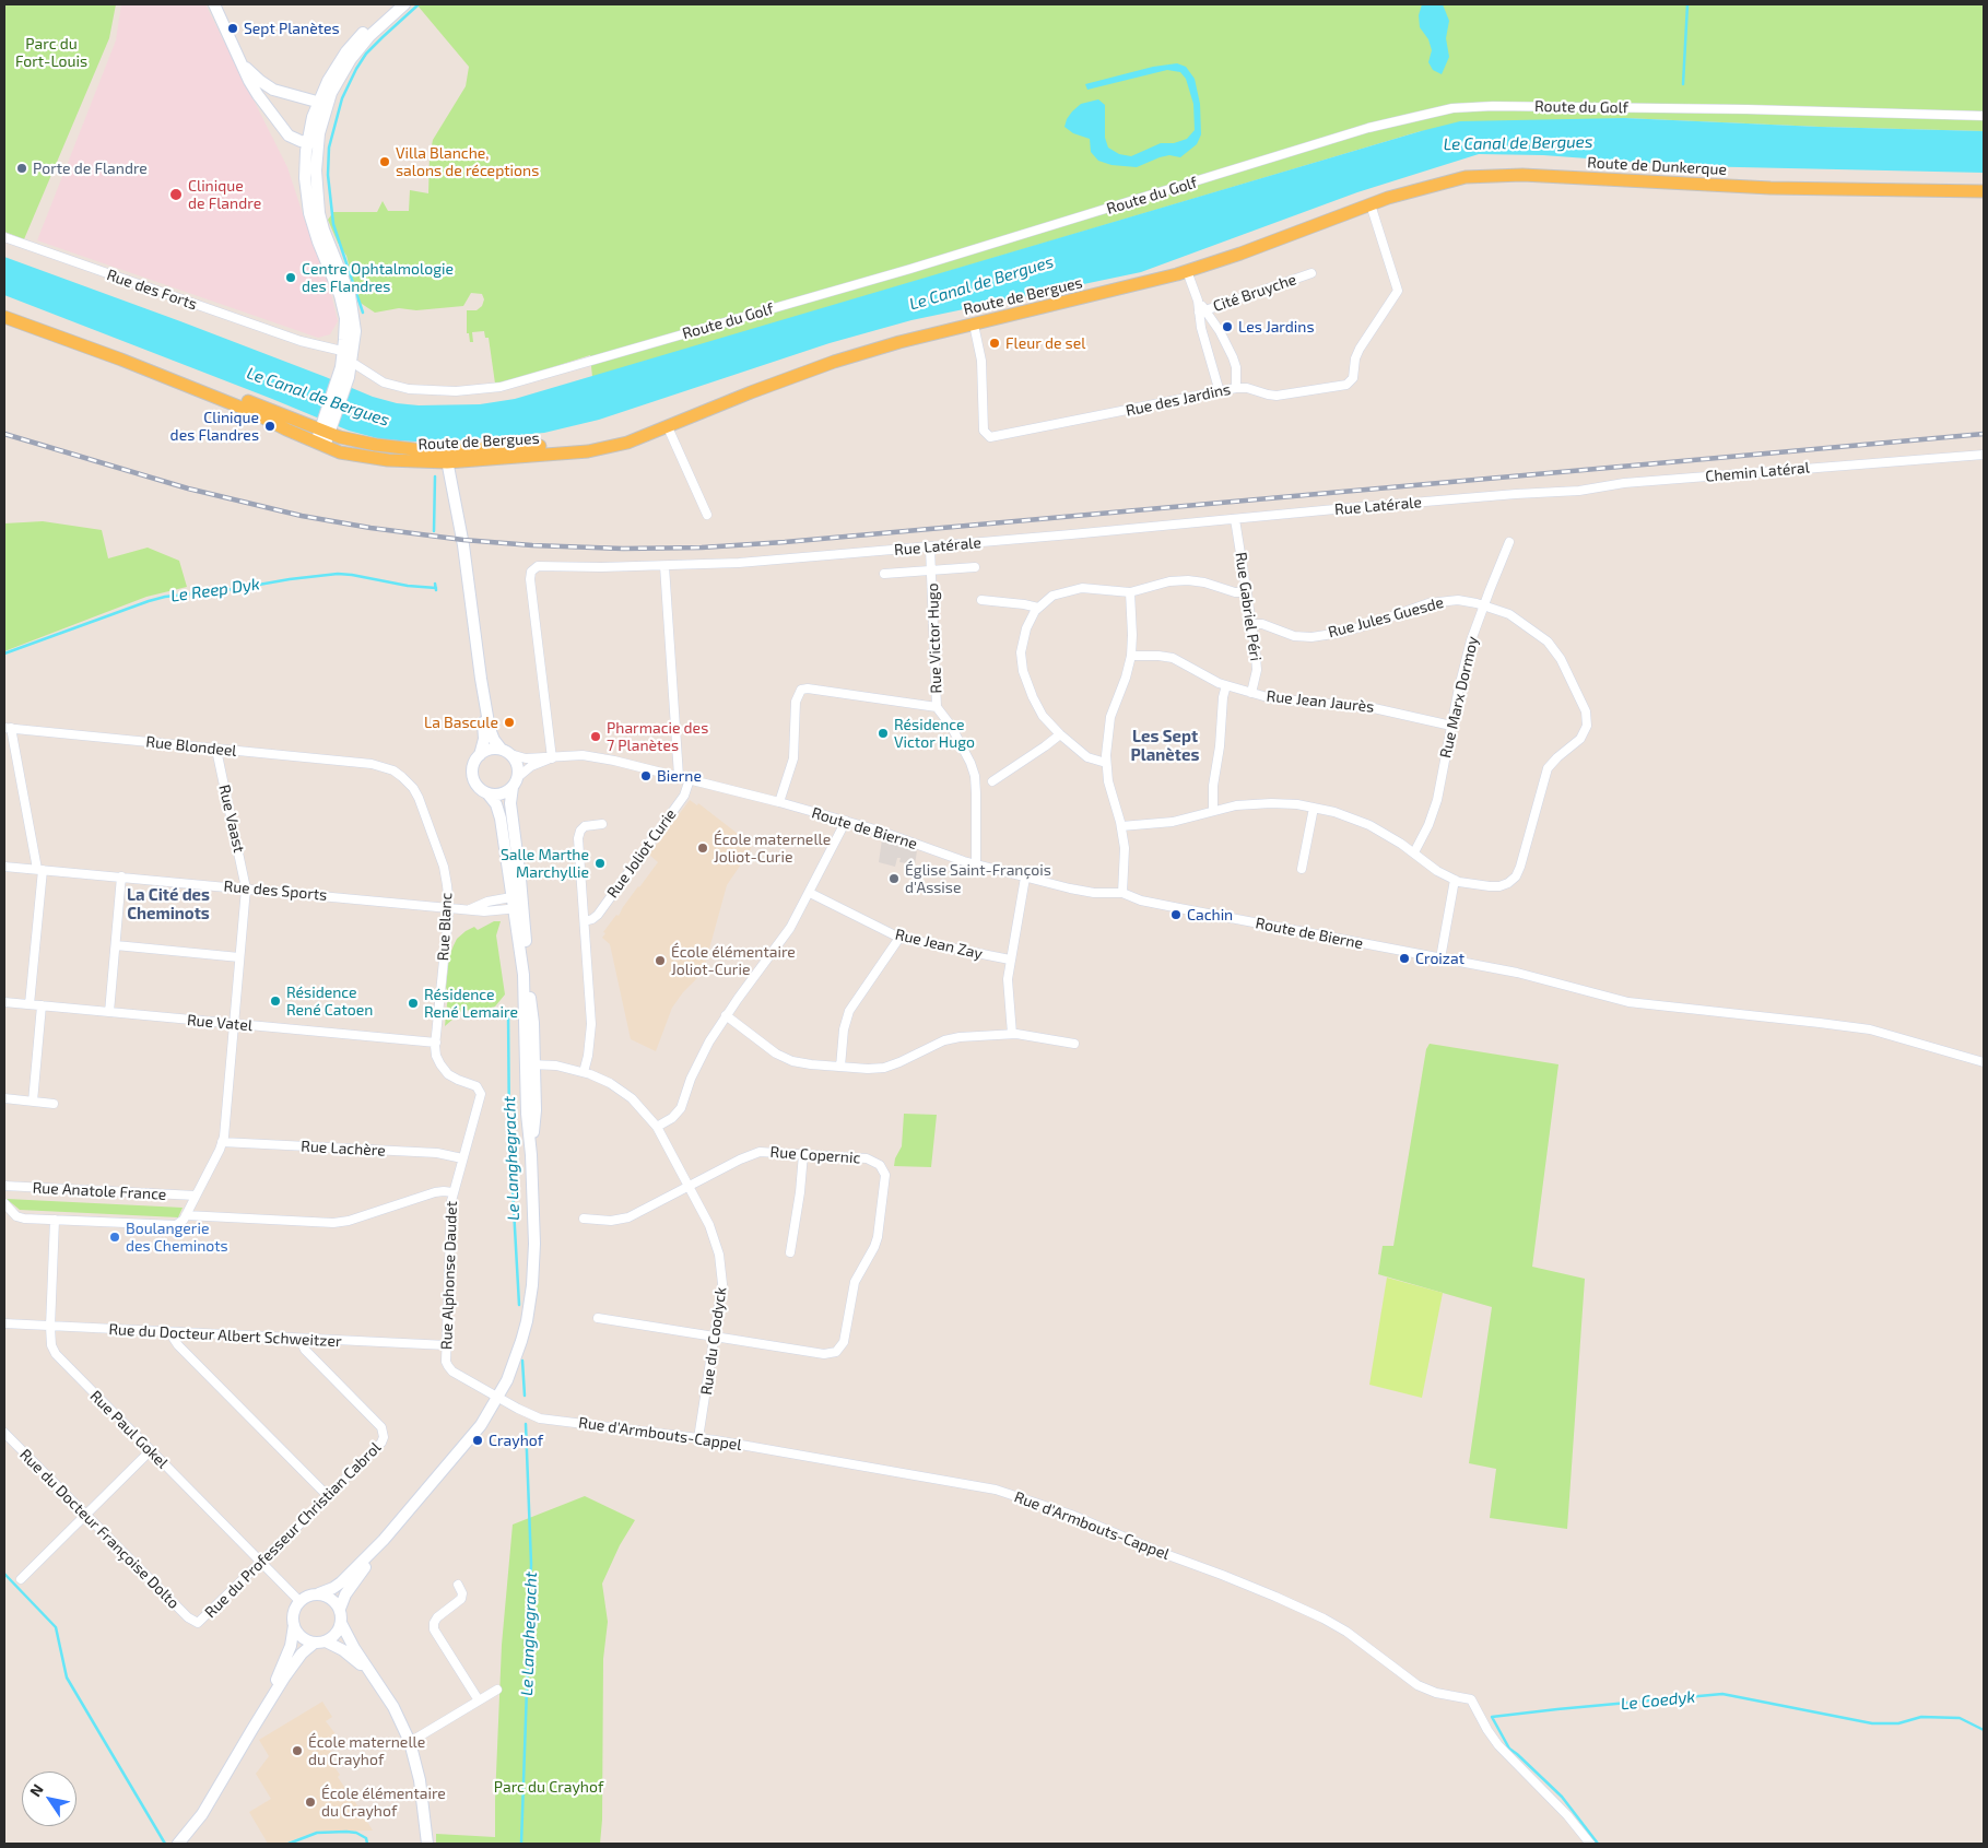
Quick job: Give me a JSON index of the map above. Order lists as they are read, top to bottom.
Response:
{
  "streets": {
    "main road": ["Route de Dunkerque", "Route de Bergues"],
    "street": [
      "Route du Golf",
      "Rue des Forts",
      "Cité Bruyche",
      "Rue des Jardins",
      "Chemin Latéral",
      "Rue Latérale",
      "Rue Gabriel Péri",
      "Rue Jules Guesde",
      "Rue Victor Hugo",
      "Rue Marx Dormoy",
      "Rue Jean Jaurès",
      "Rue Blondeel",
      "Rue Vaast",
      "Route de Bierne",
      "Rue Joliot Curie",
      "Rue des Sports",
      "Rue Blanc",
      "Rue Jean Zay",
      "Rue Vatel",
      "Rue Lachère",
      "Rue Copernic",
      "Rue Anatole France",
      "Rue Alphonse Daudet",
      "Rue du Docteur Albert Schweitzer",
      "Rue du Coodyck",
      "Rue Paul Gokel",
      "Rue d'Armbouts-Cappel",
      "Rue du Docteur Françoise Dolto",
      "Rue du Professeur Christian Cabrol"
    ]
  },
  "crossings": [
    ["Route du Golf", "Rue des Forts"],
    ["Route de Dunkerque", "Route de Bergues"],
    ["Route de Bergues", "Rue des Jardins"],
    ["Chemin Latéral", "Rue Latérale"],
    ["Rue Latérale", "Rue Gabriel Péri"],
    ["Rue Latérale", "Rue Victor Hugo"],
    ["Rue Latérale", "Route de Bierne"],
    ["Rue Gabriel Péri", "Rue Jules Guesde"],
    ["Rue Gabriel Péri", "Rue Jean Jaurès"],
    ["Rue Jules Guesde", "Rue Marx Dormoy"],
    ["Rue Victor Hugo", "Route de Bierne"],
    ["Rue Marx Dormoy", "Rue Jean Jaurès"],
    ["Rue Blondeel", "Rue Vaast"],
    ["Rue Blondeel", "Rue Blanc"],
    ["Rue Vaast", "Rue des Sports"],
    ["Rue Vaast", "Rue Vatel"],
    ["Rue Vaast", "Rue Lachère"],
    ["Route de Bierne", "Rue Joliot Curie"],
    ["Rue des Sports", "Rue Blanc"],
    ["Rue Blanc", "Rue Vatel"],
    ["Rue Blanc", "Rue Lachère"],
    ["Rue Blanc", "Rue Alphonse Daudet"],
    ["Rue Lachère", "Rue Alphonse Daudet"],
    ["Rue Copernic", "Rue du Coodyck"],
    ["Rue Anatole France", "Rue Alphonse Daudet"],
    ["Rue Anatole France", "Rue Paul Gokel"],
    ["Rue Alphonse Daudet", "Rue du Docteur Albert Schweitzer"],
    ["Rue Alphonse Daudet", "Rue d'Armbouts-Cappel"],
    ["Rue du Docteur Albert Schweitzer", "Rue Paul Gokel"],
    ["Rue du Docteur Albert Schweitzer", "Rue du Professeur Christian Cabrol"],
    ["Rue du Coodyck", "Rue d'Armbouts-Cappel"],
    ["Rue Paul Gokel", "Rue du Professeur Christian Cabrol"],
    ["Rue du Docteur Françoise Dolto", "Rue du Professeur Christian Cabrol"]
  ],
  "districts": ["Les Sept Planètes", "La Cité des Cheminots"],
  "water": [
    "Le Canal de Bergues",
    "Le Reep Dyk",
    "Le Langhegracht",
    "Le Coedyk"
  ],
  "parks": ["Parc du Fort-Louis", "Parc du Crayhof"],
  "places": [
    "Sept Planètes",
    "Villa Blanche, salons de réceptions",
    "Porte de Flandre",
    "Clinique de Flandre",
    "Centre Ophtalmologie des Flandres",
    "Les Jardins",
    "Fleur de sel",
    "Clinique des Flandres",
    "La Bascule",
    "Résidence Victor Hugo",
    "Pharmacie des 7 Planètes",
    "Bierne",
    "École maternelle Joliot-Curie",
    "Salle Marthe Marchyllie",
    "Église Saint-François d'Assise",
    "Cachin",
    "Croizat",
    "École élémentaire Joliot-Curie",
    "Résidence René Catoen",
    "Résidence René Lemaire",
    "Boulangerie des Cheminots",
    "Crayhof",
    "École maternelle du Crayhof",
    "École élémentaire du Crayhof"
  ],
  "north": "top left"
}
